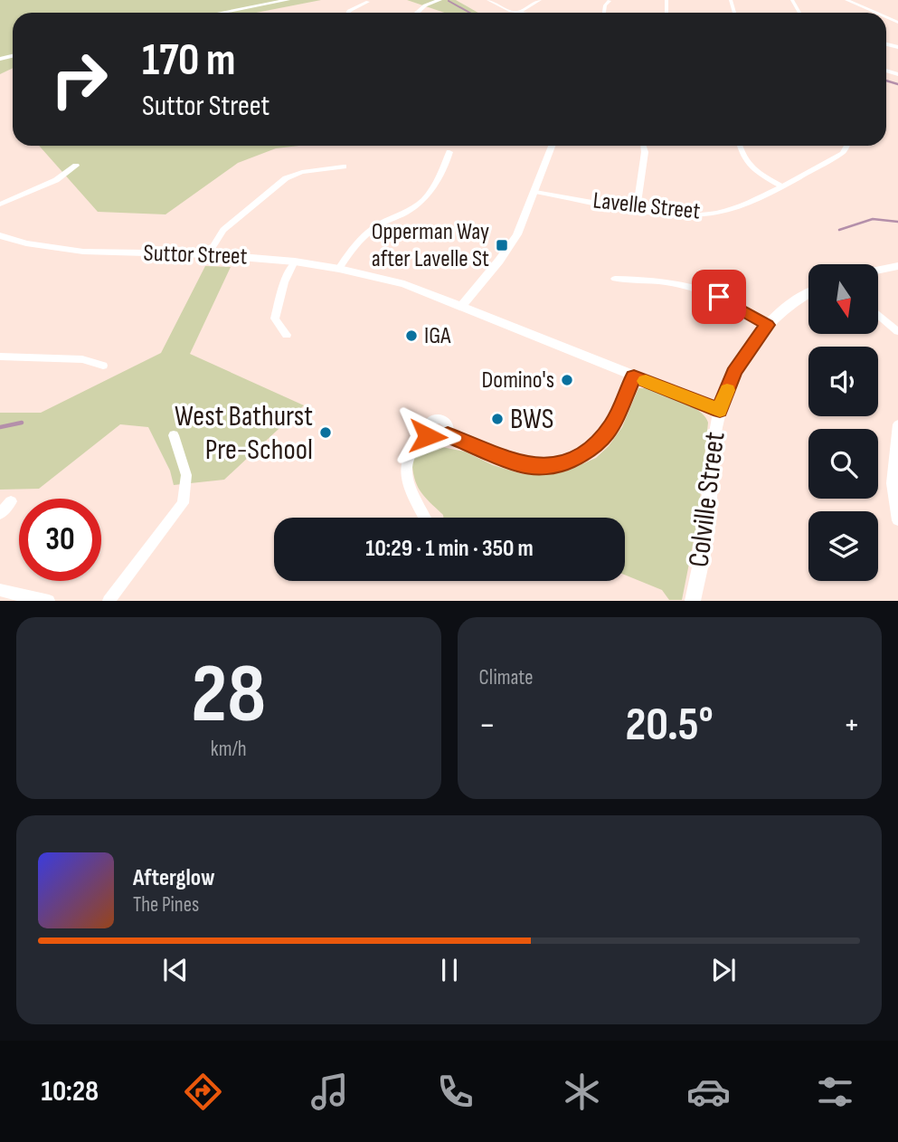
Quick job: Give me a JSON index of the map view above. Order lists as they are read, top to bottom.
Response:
{
  "streets": {
    "street": ["Lavelle Street", "Suttor Street", "Colville Street"]
  },
  "crossings": [
    ["Suttor Street", "Colville Street"]
  ],
  "places": {
    "transit": ["Opperman Way after Lavelle St"],
    "other": [
      "IGA",
      "Domino's",
      "BWS",
      "West Bathurst Pre-School"
    ]
  },
  "north": "bottom",
  "page": {
    "turn": ["170 m", "Suttor Street"],
    "limit": "30",
    "trip": "10:29 · 1 min · 350 m",
    "tile": [
      ["28", "km/h"],
      "Climate"
    ],
    "heat": ["−", "20.5°", "+"],
    "song": ["Afterglow", "The Pines"],
    "tabs": "10:28"
  }
}
